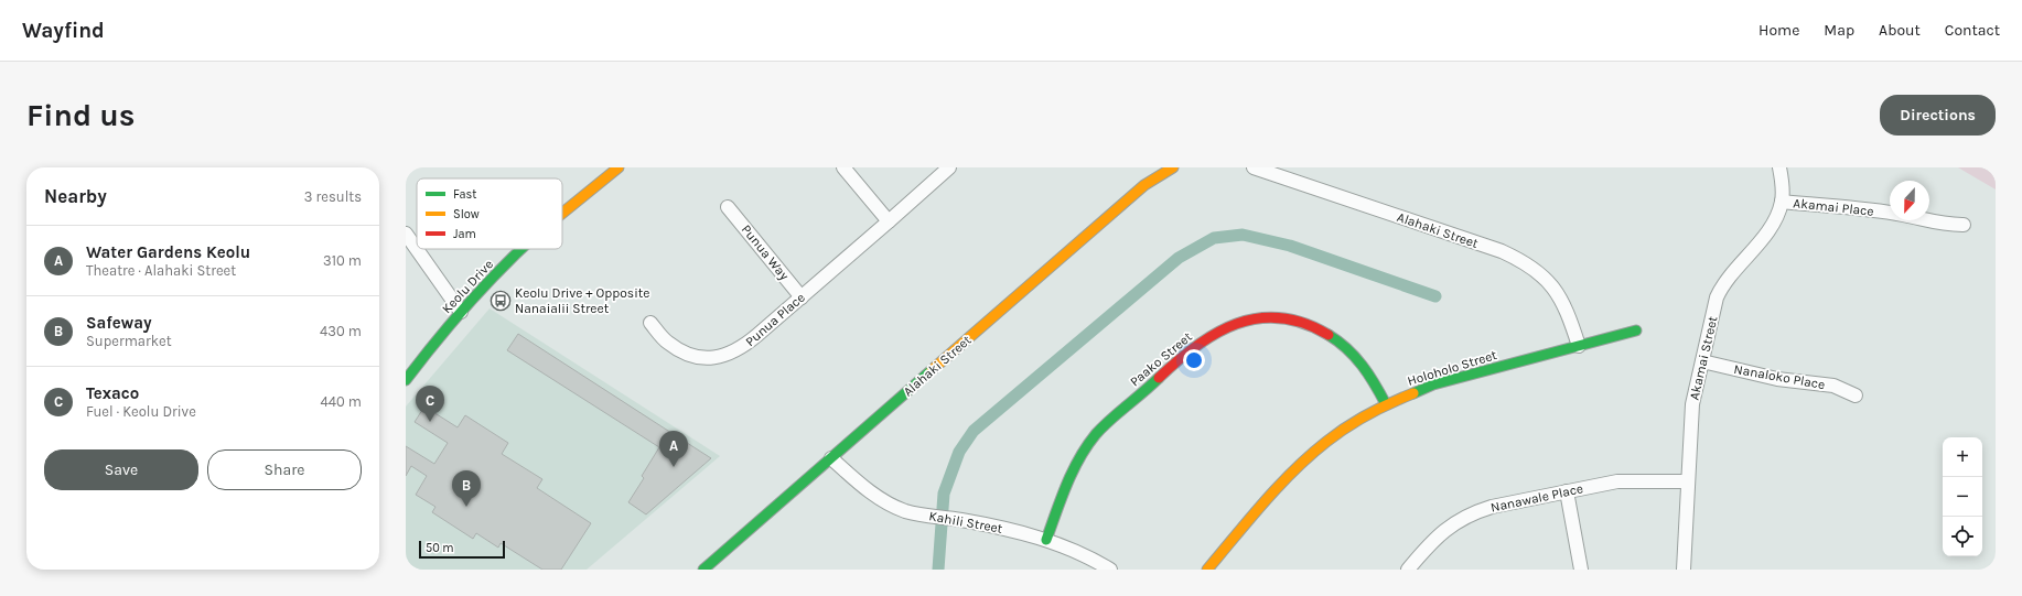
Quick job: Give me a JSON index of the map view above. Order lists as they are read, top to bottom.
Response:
{
  "streets": {
    "street": [
      "Akamai Place",
      "Alahaki Street",
      "Punua Way",
      "Keolu Drive",
      "Punua Place",
      "Akamai Street",
      "Paako Street",
      "Holoholo Street",
      "Nanaloko Place",
      "Nanawale Place",
      "Kahili Street"
    ]
  },
  "crossings": [
    ["Akamai Place", "Akamai Street"],
    ["Alahaki Street", "Holoholo Street"],
    ["Alahaki Street", "Kahili Street"],
    ["Punua Way", "Punua Place"],
    ["Akamai Street", "Nanaloko Place"],
    ["Akamai Street", "Nanawale Place"],
    ["Paako Street", "Holoholo Street"],
    ["Paako Street", "Kahili Street"]
  ],
  "places": {
    "bus stop": ["Keolu Drive + Opposite Nanaialii Street"]
  },
  "legend": ["Fast", "Slow", "Jam"],
  "scale_bar": "50 m",
  "north": "bottom",
  "page": {
    "header": "Wayfind",
    "nav": [
      "Home",
      "Map",
      "About",
      "Contact"
    ],
    "buttons": [
      "Directions",
      ["Save", "Share"]
    ],
    "title": "Find us",
    "heading": ["Nearby", "3 results"],
    "list": [
      {
        "mark": "A",
        "name": "Water Gardens Keolu",
        "note": "Theatre · Alahaki Street",
        "value": "310 m"
      },
      {
        "mark": "B",
        "name": "Safeway",
        "note": "Supermarket",
        "value": "430 m"
      },
      {
        "mark": "C",
        "name": "Texaco",
        "note": "Fuel · Keolu Drive",
        "value": "440 m"
      }
    ],
    "pins": ["C", "A", "B"],
    "map_buttons": ["+", "−"],
    "scale": "50 m"
  }
}
